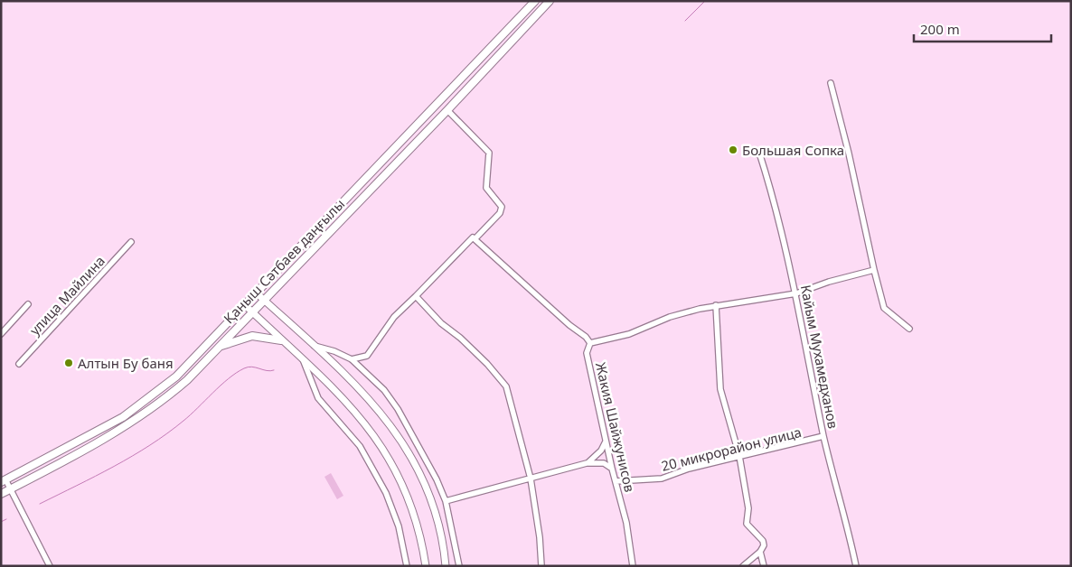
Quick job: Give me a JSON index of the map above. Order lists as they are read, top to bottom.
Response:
{
  "streets": {
    "main road": ["Қаныш Сәтбаев даңғылы"],
    "street": [
      "улица Майлина",
      "Кайым Мухамедханов",
      "Жакия Шайжунисов",
      "20 микрорайон улица"
    ]
  },
  "crossings": [
    ["Кайым Мухамедханов", "20 микрорайон улица"],
    ["Жакия Шайжунисов", "20 микрорайон улица"]
  ],
  "places": ["Большая Сопка", "Алтын Бу баня"],
  "scale_bar": "200 m"
}
